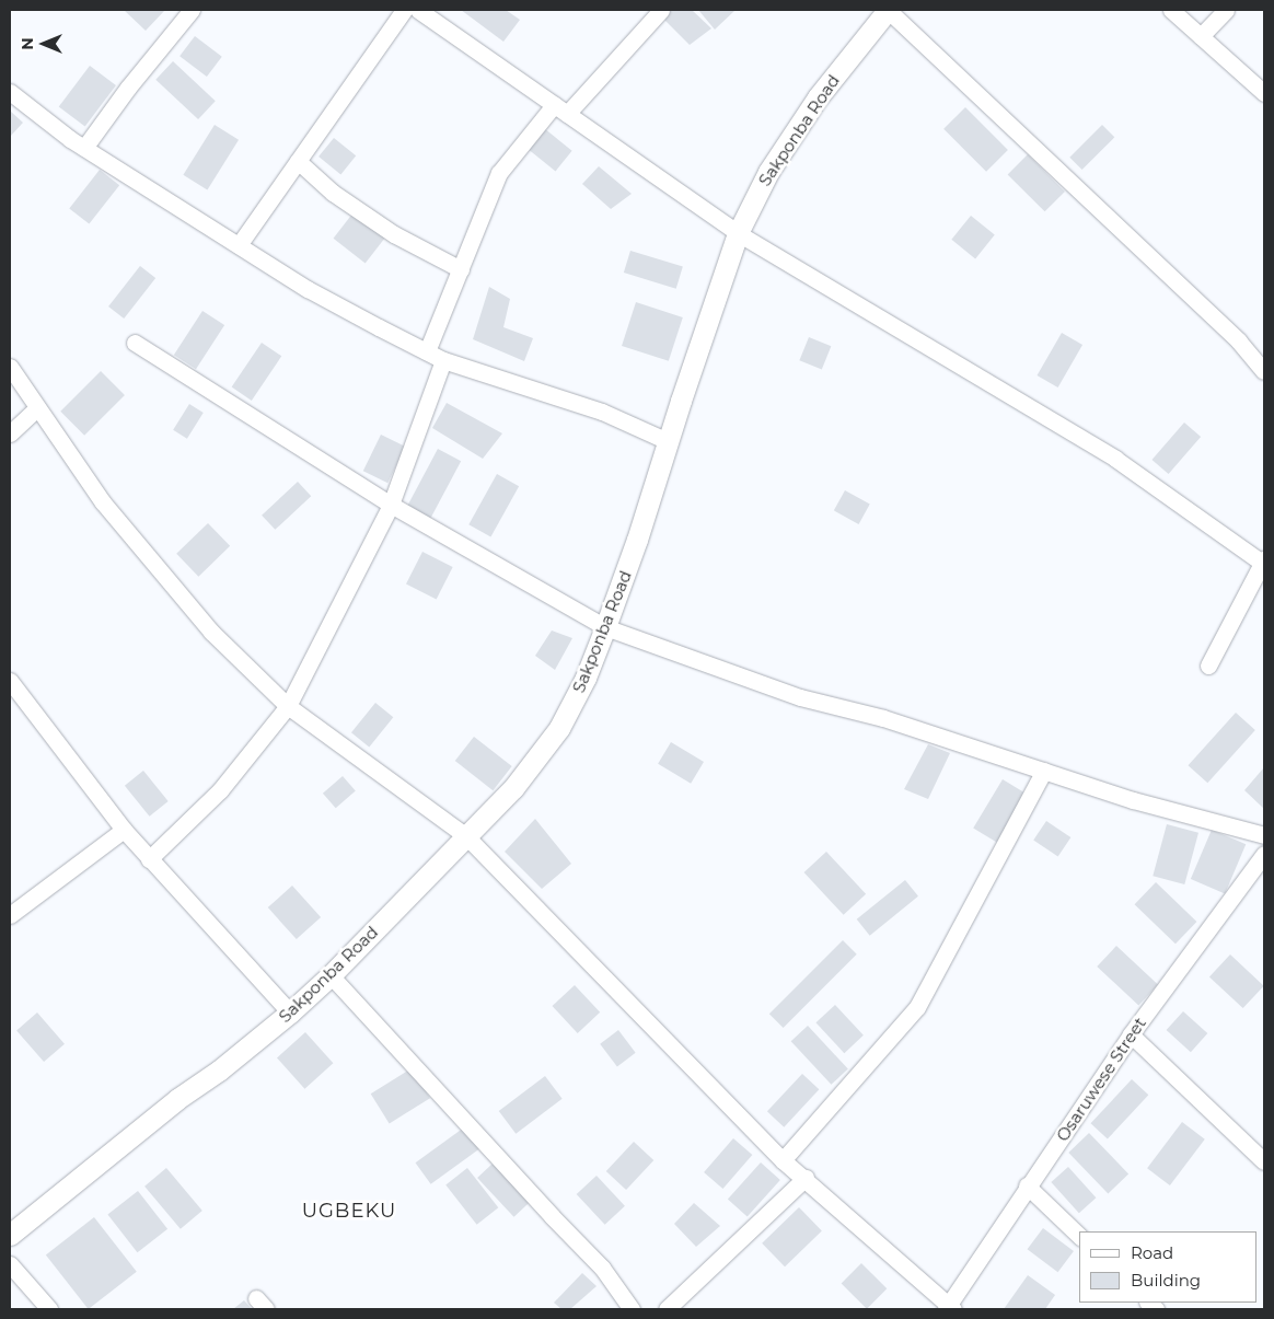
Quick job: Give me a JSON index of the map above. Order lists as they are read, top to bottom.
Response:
{
  "streets": {
    "main road": ["Sakponba Road"],
    "street": ["Osaruwese Street"]
  },
  "districts": ["UGBEKU"],
  "legend": ["Road", "Building"],
  "north": "left"
}
